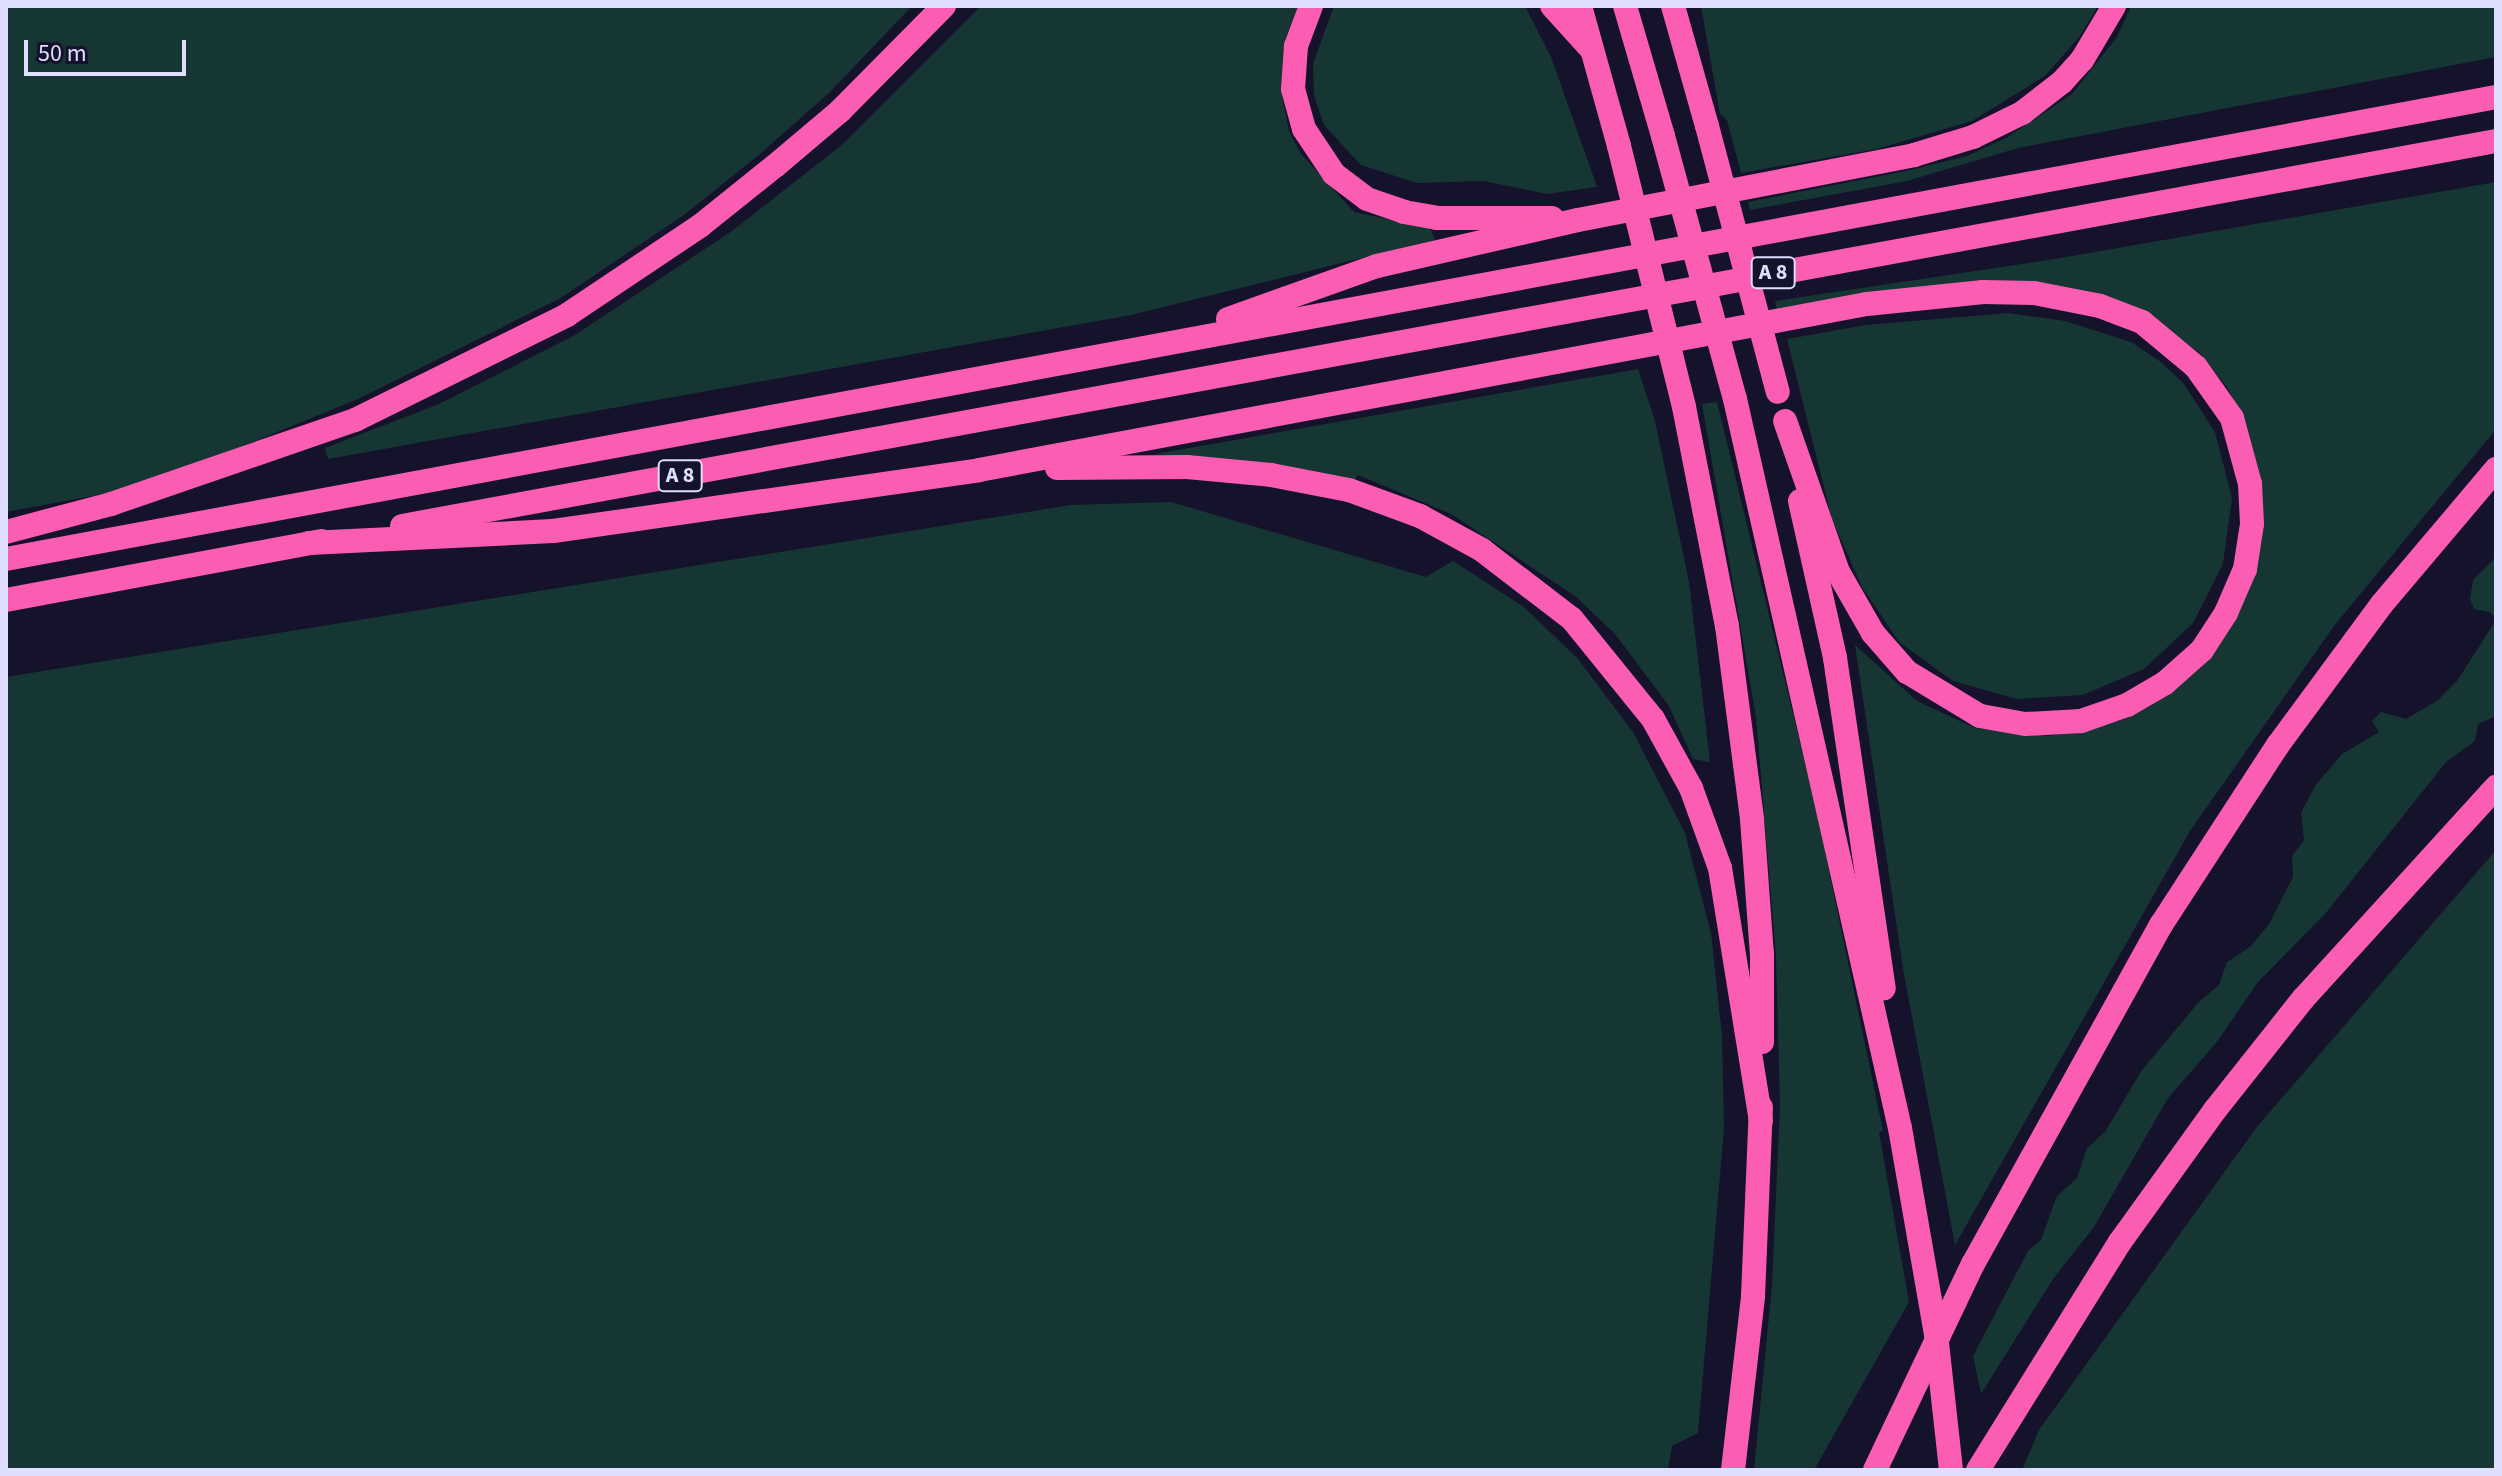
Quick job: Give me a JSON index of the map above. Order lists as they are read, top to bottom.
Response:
{
  "streets": {
    "highway": ["A 8"]
  },
  "scale_bar": "50 m"
}
